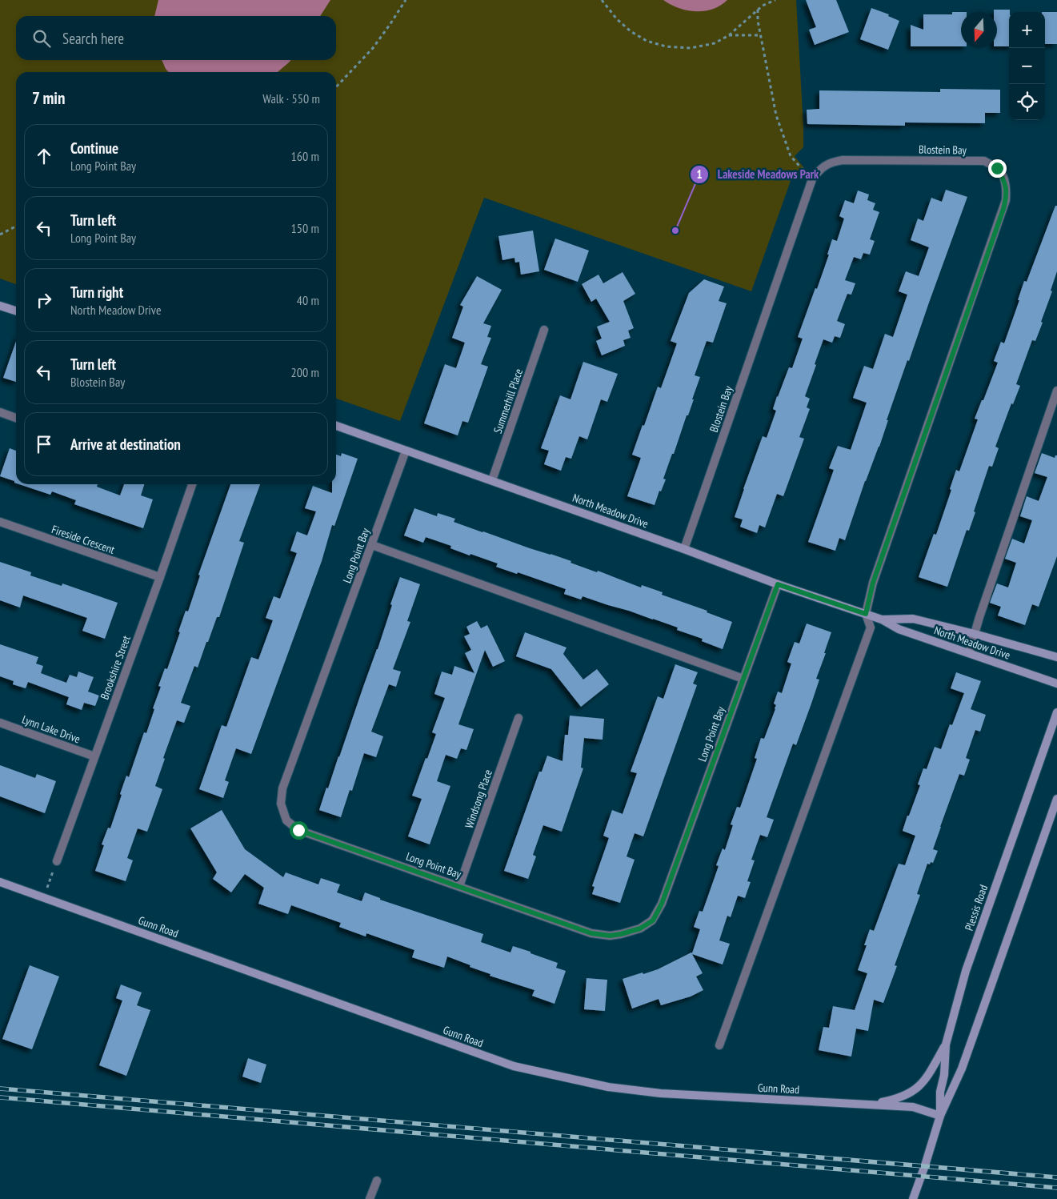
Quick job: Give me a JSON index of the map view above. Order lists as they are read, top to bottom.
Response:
{
  "streets": {
    "street": [
      "Blostein Bay",
      "Summerhill Place",
      "North Meadow Drive",
      "Fireside Crescent",
      "Long Point Bay",
      "Brookshire Street",
      "Lynn Lake Drive",
      "Windsong Place",
      "Plessis Road",
      "Gunn Road"
    ]
  },
  "crossings": [
    ["Blostein Bay", "North Meadow Drive"],
    ["Summerhill Place", "North Meadow Drive"],
    ["North Meadow Drive", "Long Point Bay"],
    ["Fireside Crescent", "Brookshire Street"],
    ["Long Point Bay", "Windsong Place"],
    ["Brookshire Street", "Lynn Lake Drive"],
    ["Plessis Road", "Gunn Road"]
  ],
  "places": ["Lakeside Meadows Park"],
  "north": "bottom",
  "page": {
    "map_buttons": ["+", "−"],
    "search": "Search here",
    "heading": ["7 min", "Walk · 550 m"],
    "list": [
      ["Continue", "Long Point Bay", "160 m"],
      ["Turn left", "Long Point Bay", "150 m"],
      ["Turn right", "North Meadow Drive", "40 m"],
      ["Turn left", "Blostein Bay", "200 m"],
      "Arrive at destination"
    ]
  }
}
